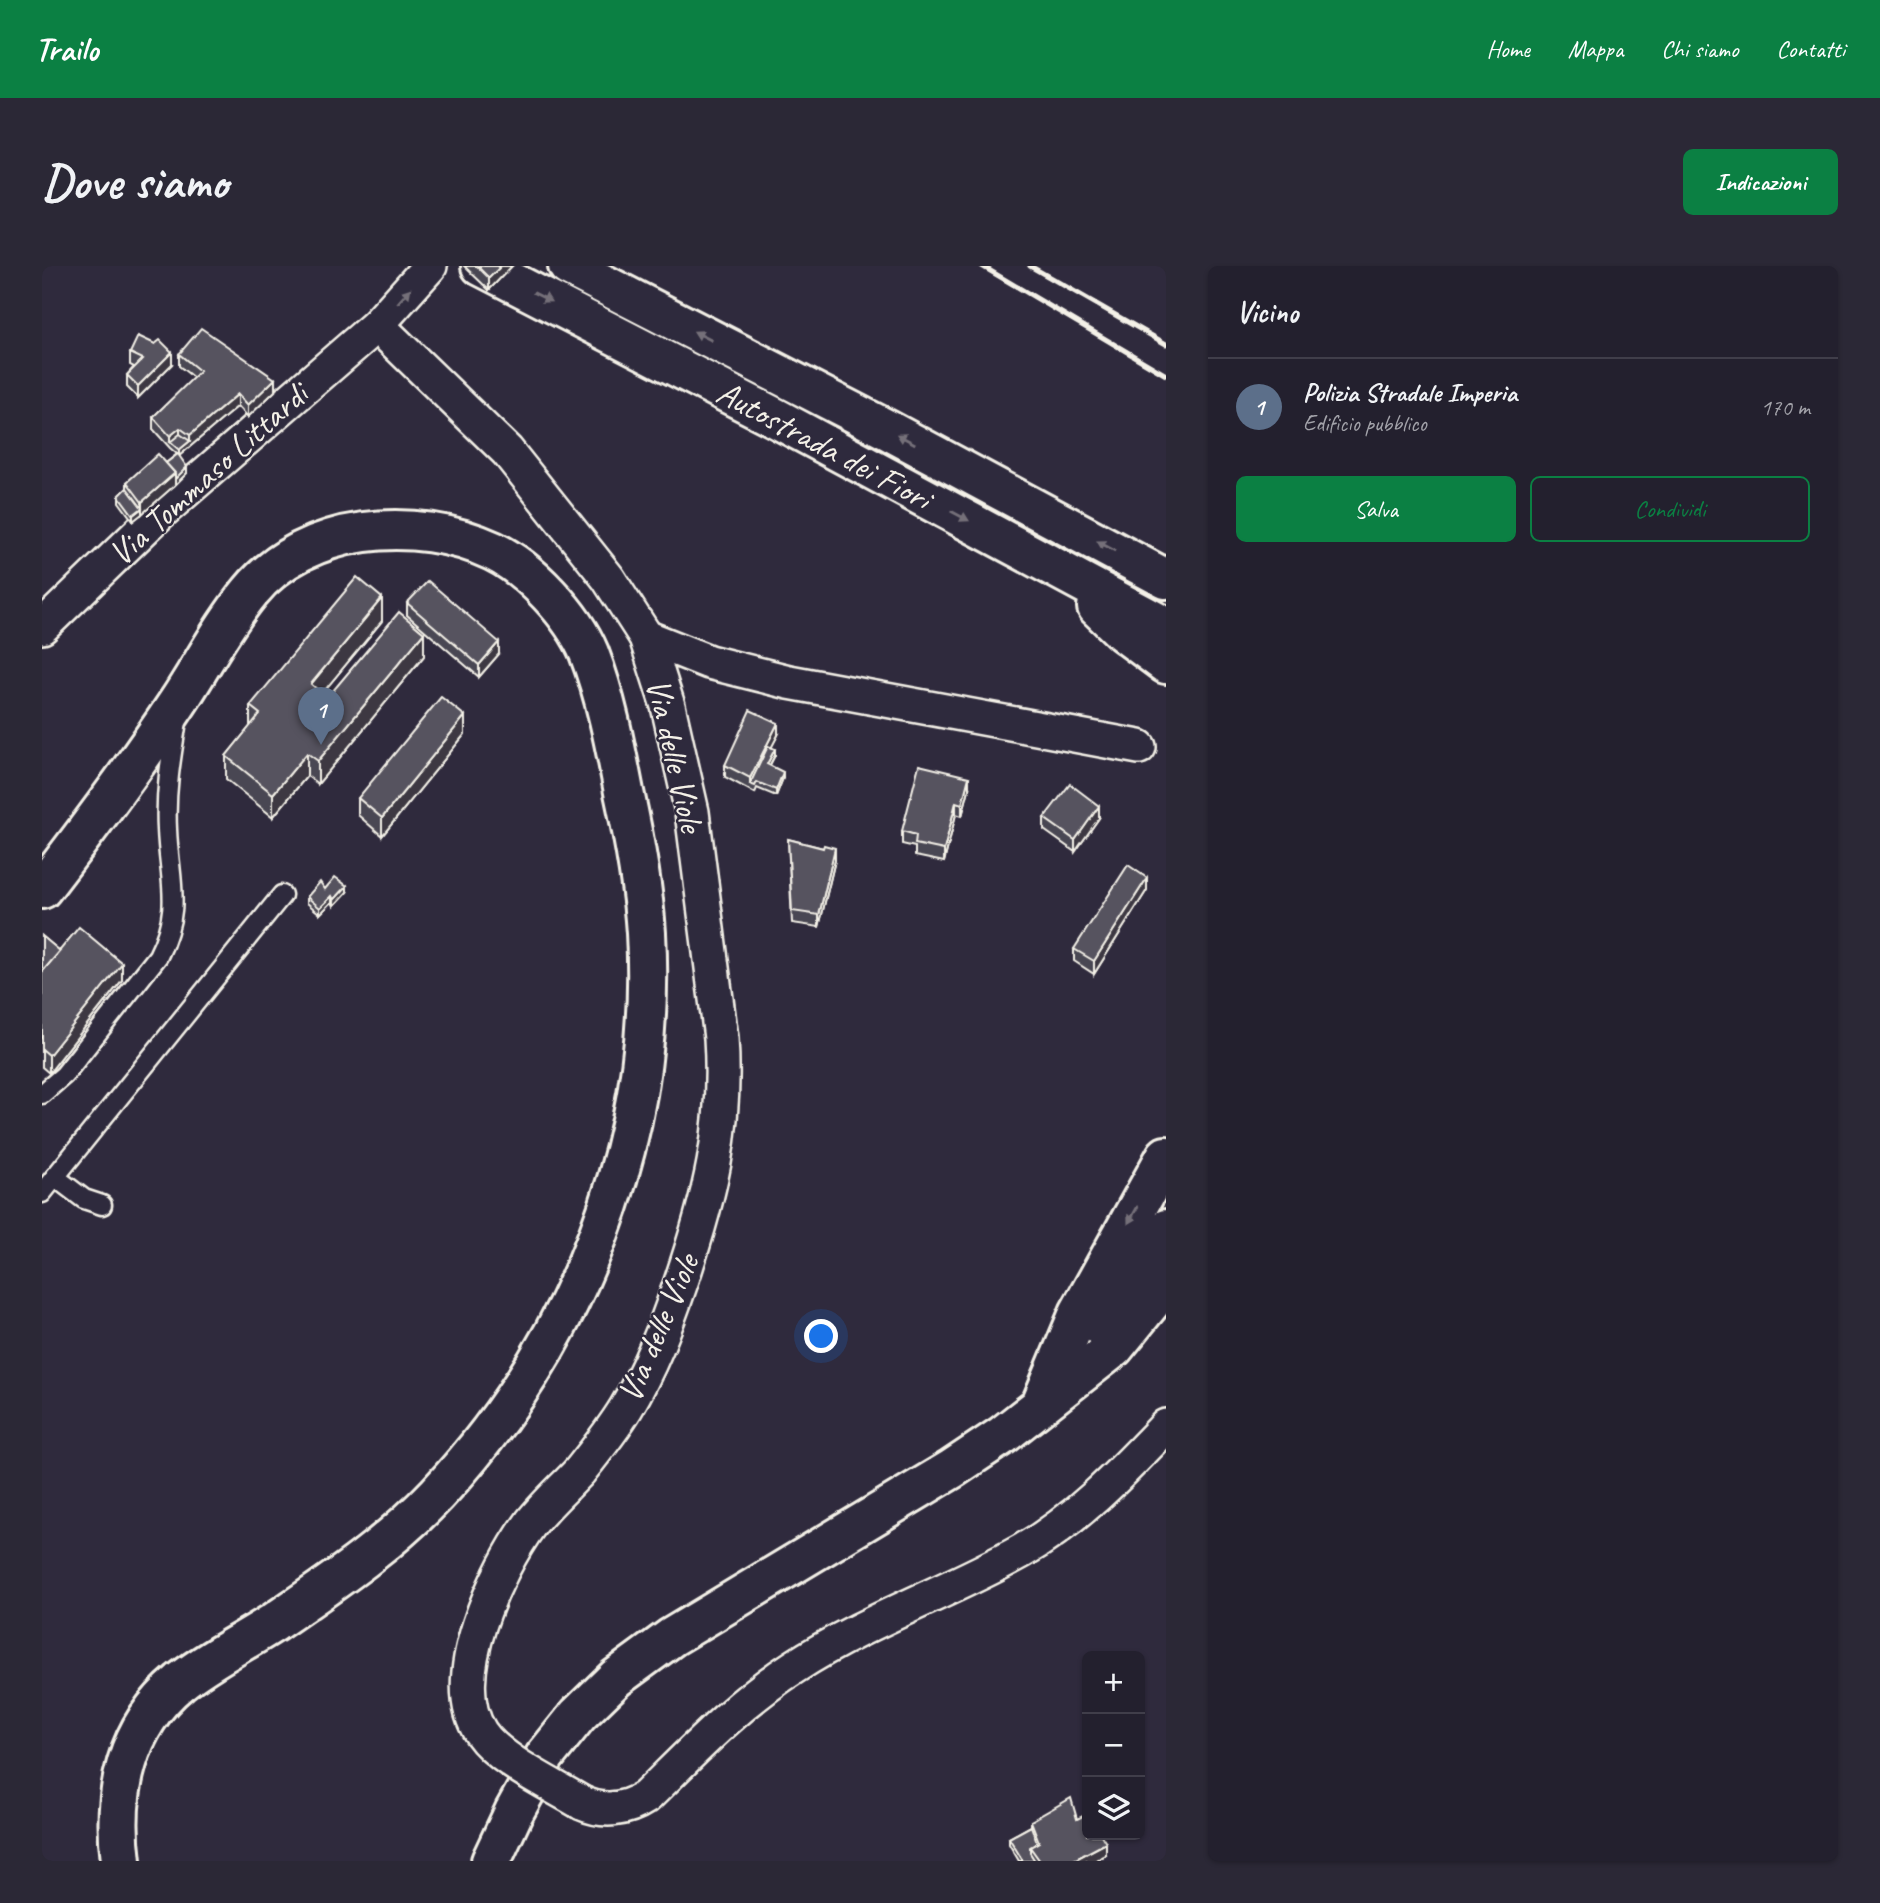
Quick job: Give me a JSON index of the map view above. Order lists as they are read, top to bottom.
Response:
{
  "streets": {
    "highway": ["Autostrada dei Fiori"],
    "street": ["Via Tommaso Littardi", "Via delle Viole"]
  },
  "page": {
    "header": "Trailo",
    "nav": [
      "Home",
      "Mappa",
      "Chi siamo",
      "Contatti"
    ],
    "buttons": [
      "Indicazioni",
      ["Salva", "Condividi"]
    ],
    "title": "Dove siamo",
    "heading": "Vicino",
    "list": [
      {
        "mark": "1",
        "name": "Polizia Stradale Imperia",
        "note": "Edificio pubblico",
        "value": "170 m"
      }
    ],
    "pins": "1",
    "map_buttons": ["+", "−"]
  }
}
